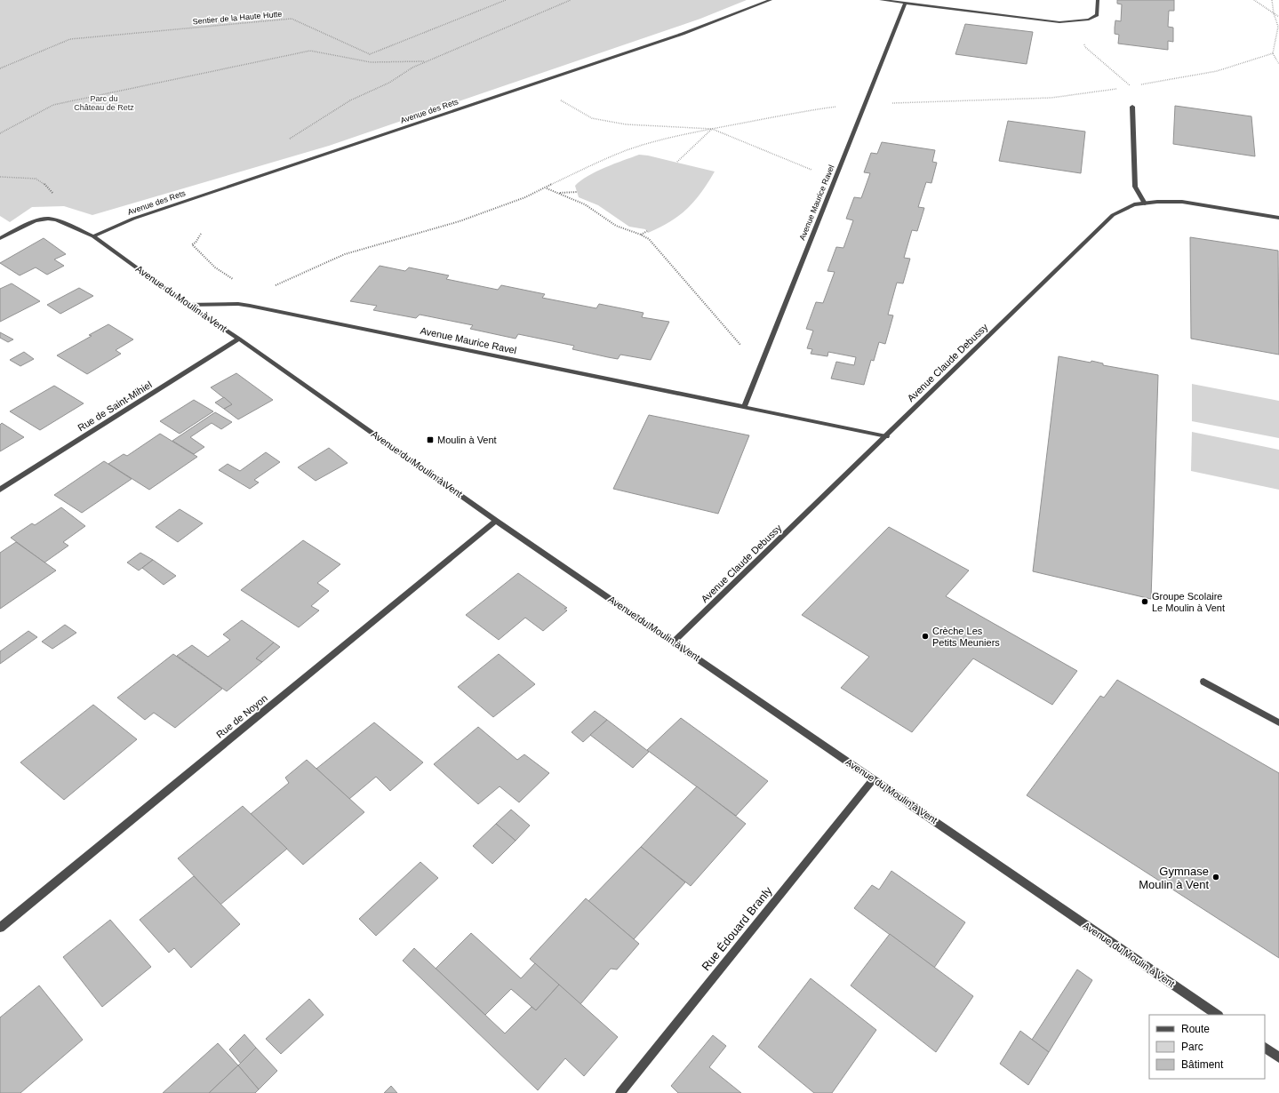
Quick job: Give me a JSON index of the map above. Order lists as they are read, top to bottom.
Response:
{
  "streets": {
    "street": [
      "Avenue des Rets",
      "Avenue Maurice Ravel",
      "Avenue du Moulin à Vent",
      "Avenue Claude Debussy",
      "Rue de Saint-Mihiel",
      "Rue de Noyon",
      "Rue Édouard Branly"
    ],
    "path": ["Sentier de la Haute Hutte"]
  },
  "crossings": [
    ["Avenue des Rets", "Avenue du Moulin à Vent"],
    ["Avenue Maurice Ravel", "Avenue du Moulin à Vent"],
    ["Avenue Maurice Ravel", "Avenue Claude Debussy"],
    ["Avenue du Moulin à Vent", "Avenue Claude Debussy"],
    ["Avenue du Moulin à Vent", "Rue de Saint-Mihiel"],
    ["Avenue du Moulin à Vent", "Rue de Noyon"],
    ["Avenue du Moulin à Vent", "Rue Édouard Branly"]
  ],
  "parks": ["Parc du Château de Retz"],
  "places": {
    "transit": ["Moulin à Vent"],
    "other": ["Groupe Scolaire Le Moulin à Vent", "Crèche Les Petits Meuniers", "Gymnase Moulin à Vent"]
  },
  "legend": ["Route", "Parc", "Bâtiment"]
}
